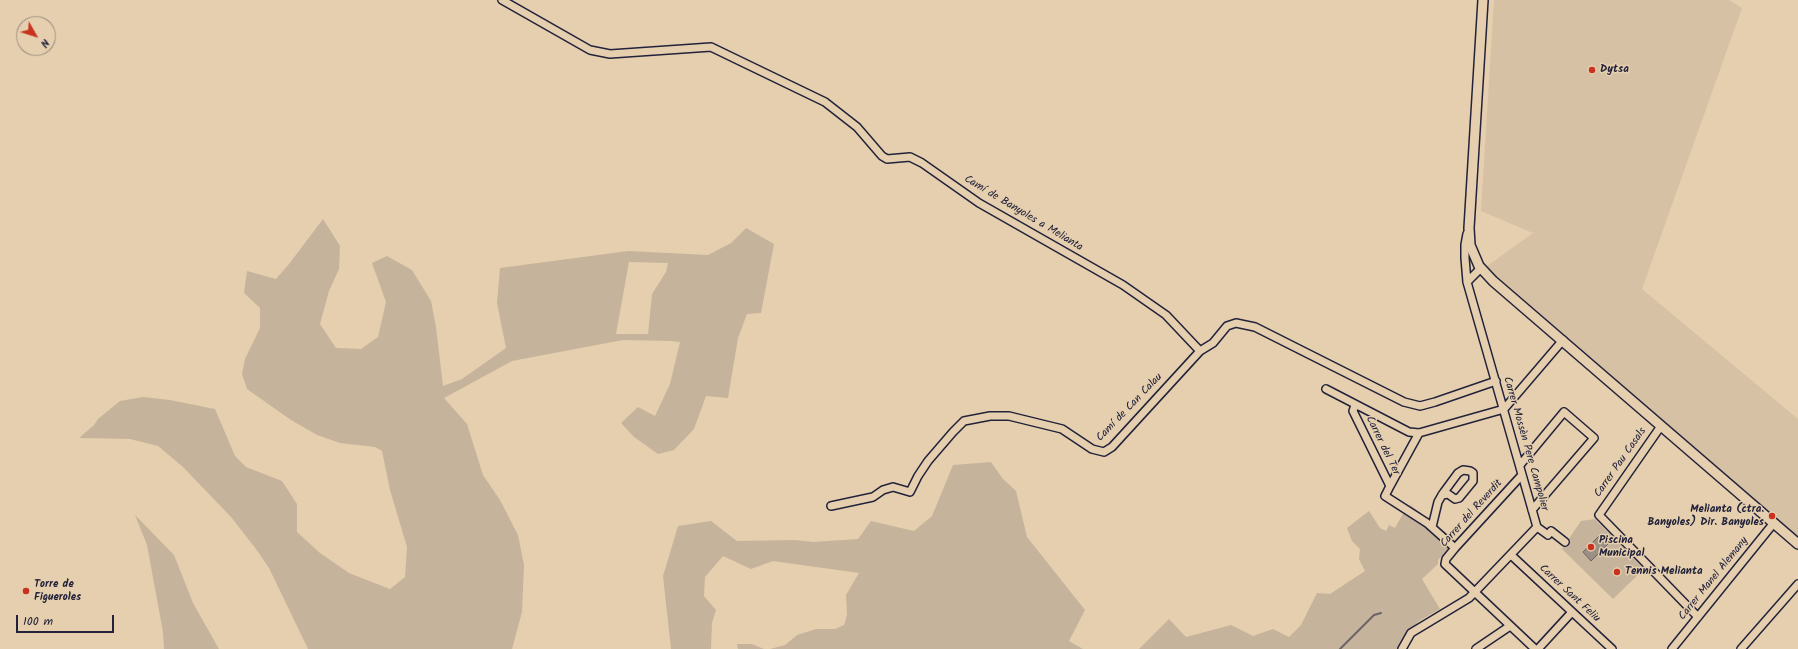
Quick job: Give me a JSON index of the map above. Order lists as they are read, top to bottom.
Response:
{
  "streets": {
    "street": [
      "Camí de Banyoles a Melianta",
      "Camí de Can Calau",
      "Carrer Mossèn Pere Campolier",
      "Carrer del Ter",
      "Carrer Pau Casals",
      "Carrer del Reverdit",
      "Carrer Manel Alemany",
      "Carrer Sant Feliu"
    ]
  },
  "crossings": [
    ["Camí de Banyoles a Melianta", "Camí de Can Calau"],
    ["Camí de Can Calau", "Carrer Mossèn Pere Campolier"],
    ["Carrer Mossèn Pere Campolier", "Carrer del Reverdit"],
    ["Carrer Mossèn Pere Campolier", "Carrer Sant Feliu"],
    ["Carrer Pau Casals", "Carrer Manel Alemany"]
  ],
  "places": [
    "Dytsa",
    "Melianta (ctra. Banyoles) Dir. Banyoles",
    "Piscina Municipal",
    "Tennis Melianta",
    "Torre de Figueroles"
  ],
  "scale_bar": "100 m",
  "north": "bottom right"
}
